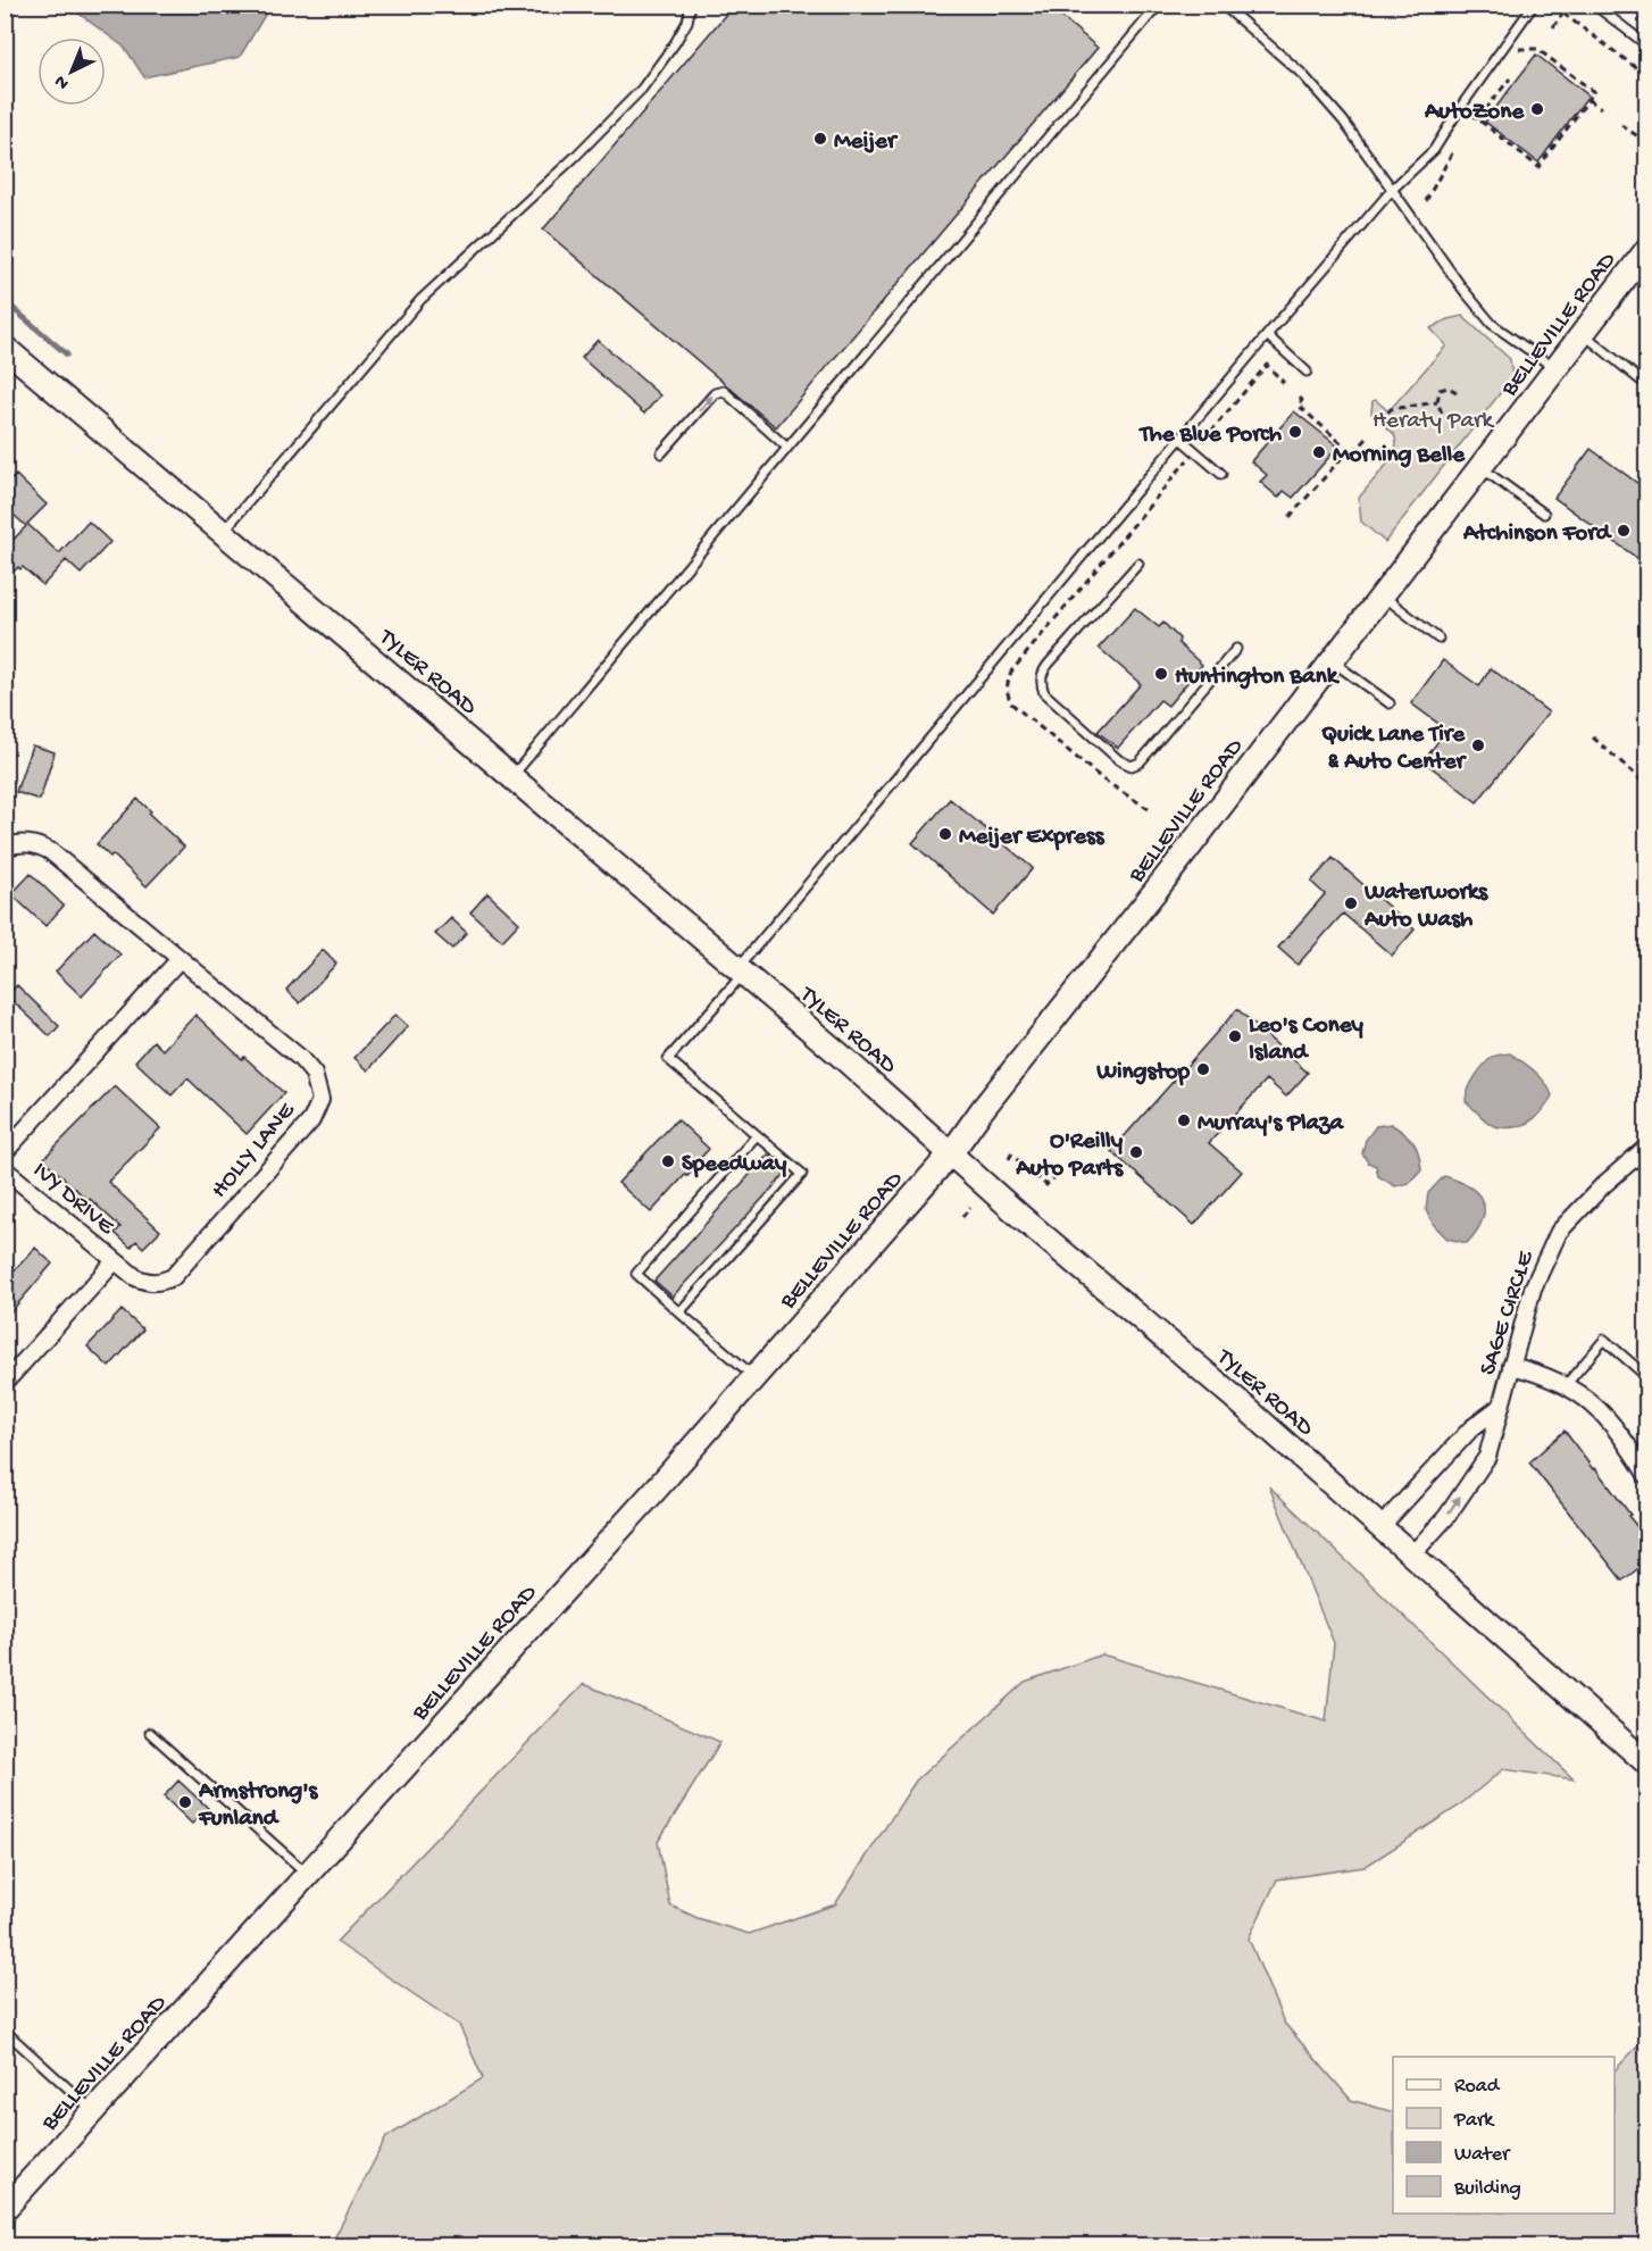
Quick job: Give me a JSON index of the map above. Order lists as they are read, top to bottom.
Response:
{
  "streets": {
    "main road": ["BELLEVILLE ROAD", "TYLER ROAD"],
    "street": ["HOLLY LANE", "IVY DRIVE", "SAGE CIRCLE"]
  },
  "crossings": [
    ["BELLEVILLE ROAD", "TYLER ROAD"],
    ["TYLER ROAD", "SAGE CIRCLE"],
    ["HOLLY LANE", "IVY DRIVE"]
  ],
  "parks": ["Heraty Park"],
  "places": [
    "AutoZone",
    "Meijer",
    "The Blue Porch",
    "Morning Belle",
    "Atchinson Ford",
    "Huntington Bank",
    "Quick Lane Tire & Auto Center",
    "Meijer Express",
    "Waterworks Auto Wash",
    "Leo's Coney Island",
    "Wingstop",
    "Murray's Plaza",
    "O'Reilly Auto Parts",
    "Speedway",
    "Armstrong's Funland"
  ],
  "legend": [
    "Road",
    "Park",
    "Water",
    "Building"
  ],
  "north": "bottom left"
}
